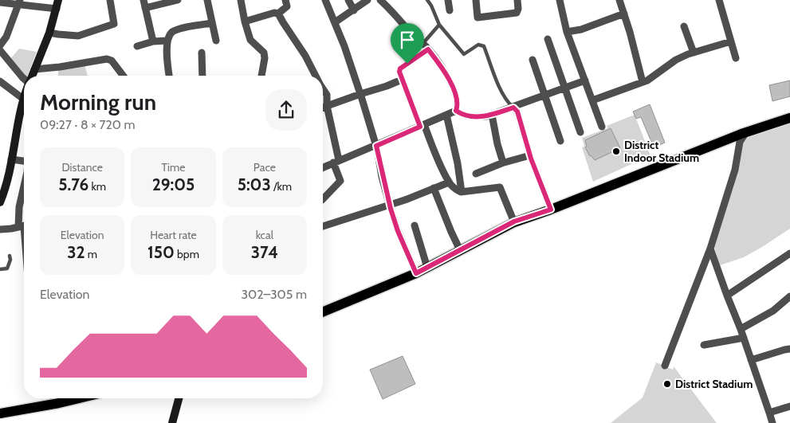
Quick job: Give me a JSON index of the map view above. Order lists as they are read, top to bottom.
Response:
{
  "places": ["District Indoor Stadium", "District Stadium"],
  "page": {
    "heading": ["Morning run", "09:27 · 8 × 720 m"],
    "stats": [
      ["Distance", "5.76 km"],
      ["Time", "29:05"],
      ["Pace", "5:03 /km"],
      ["Elevation", "32 m"],
      ["Heart rate", "150 bpm"],
      ["kcal", "374"]
    ],
    "chart": ["Elevation", "302–305 m"]
  }
}
